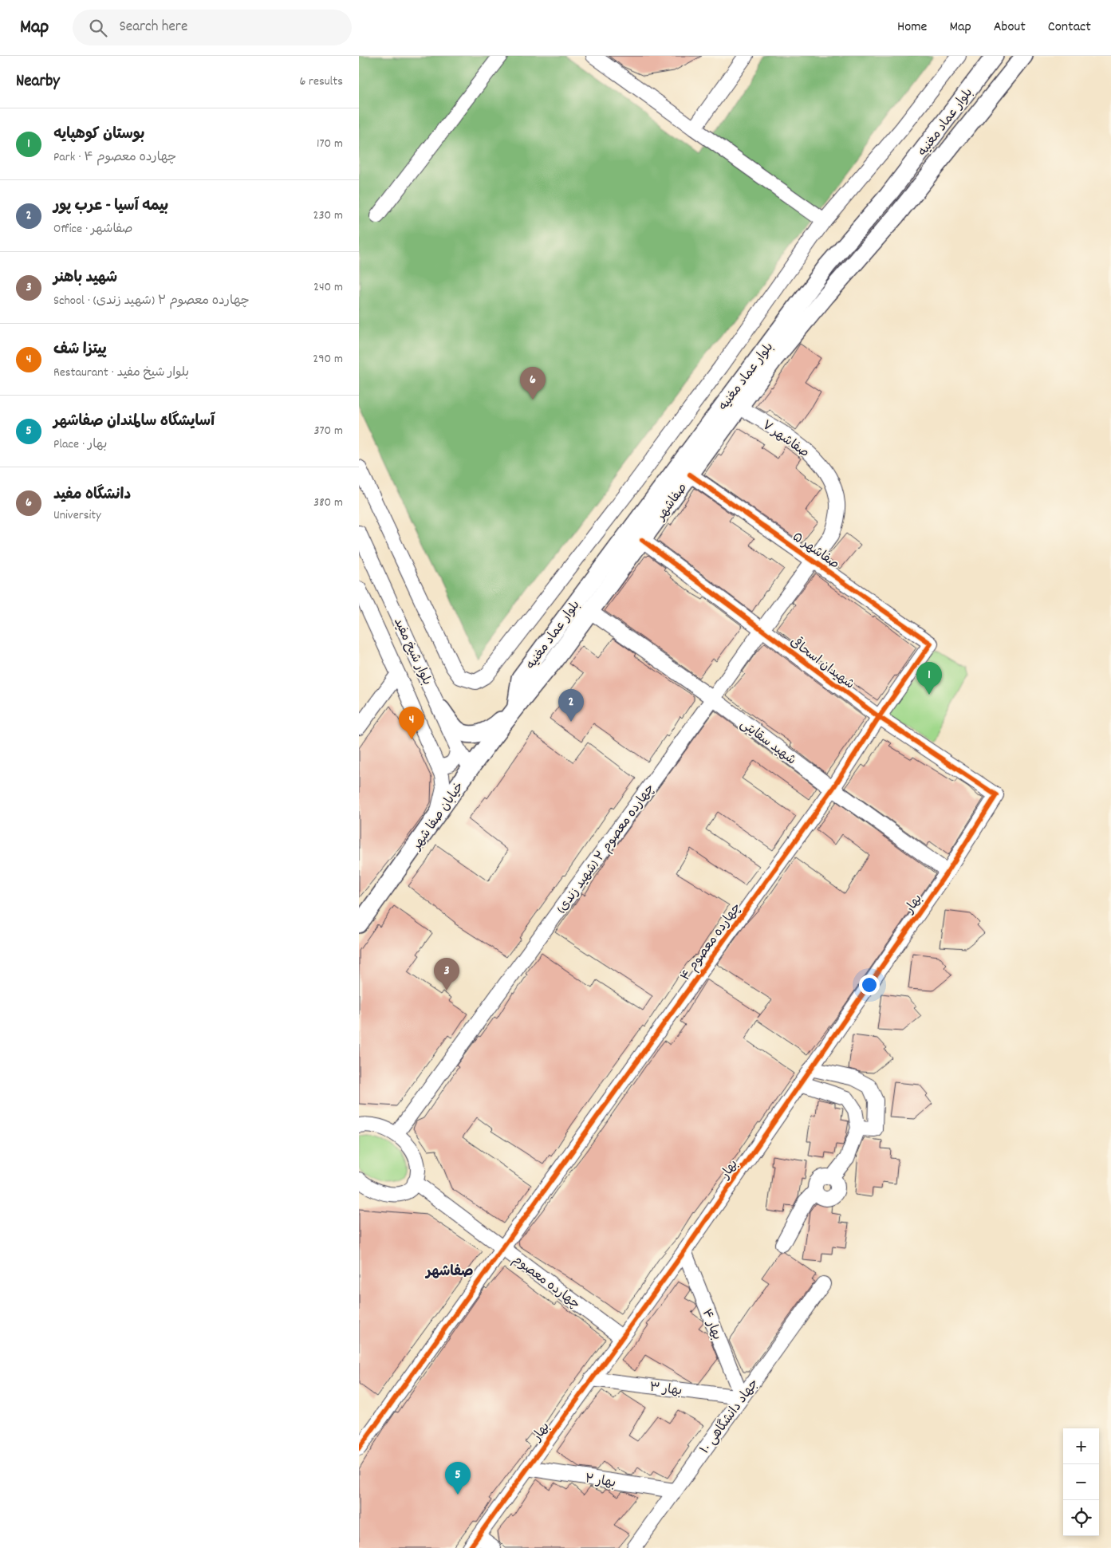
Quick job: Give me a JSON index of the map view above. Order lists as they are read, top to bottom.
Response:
{
  "streets": {
    "main road": ["بلوار عماد مغنیه", "صفاشهر", "خیابان صفا شهر"],
    "street": [
      "صفاشهر ۷",
      "صفاشهر ۵",
      "بلوار شیخ مفید",
      "شهیدان اسحاقی",
      "شهید سقایتی",
      "چهارده معصوم ۲ (شهید زندی)",
      "بهار",
      "چهارده معصوم ۴",
      "چهارده معصوم",
      "بهار ۴",
      "بهار ۳",
      "جهاد دانشگاهی ۱۰",
      "بهار ۲"
    ]
  },
  "crossings": [
    ["بلوار عماد مغنیه", "صفاشهر"],
    ["بلوار عماد مغنیه", "خیابان صفا شهر"],
    ["صفاشهر ۷", "صفاشهر"],
    ["صفاشهر ۷", "صفاشهر ۵"],
    ["صفاشهر ۷", "چهارده معصوم ۲ (شهید زندی)"],
    ["صفاشهر", "صفاشهر ۵"],
    ["صفاشهر", "شهیدان اسحاقی"],
    ["صفاشهر", "شهید سقایتی"],
    ["صفاشهر", "خیابان صفا شهر"],
    ["صفاشهر ۵", "چهارده معصوم ۲ (شهید زندی)"],
    ["صفاشهر ۵", "چهارده معصوم ۴"],
    ["بلوار شیخ مفید", "خیابان صفا شهر"],
    ["شهیدان اسحاقی", "چهارده معصوم ۲ (شهید زندی)"],
    ["شهیدان اسحاقی", "بهار"],
    ["شهیدان اسحاقی", "چهارده معصوم ۴"],
    ["شهید سقایتی", "چهارده معصوم ۲ (شهید زندی)"],
    ["شهید سقایتی", "بهار"],
    ["شهید سقایتی", "چهارده معصوم ۴"],
    ["بهار", "چهارده معصوم"],
    ["بهار", "بهار ۴"],
    ["بهار", "بهار ۳"],
    ["بهار", "بهار ۲"],
    ["چهارده معصوم ۴", "چهارده معصوم"],
    ["بهار ۴", "بهار ۳"],
    ["بهار ۴", "جهاد دانشگاهی ۱۰"],
    ["بهار ۳", "جهاد دانشگاهی ۱۰"],
    ["جهاد دانشگاهی ۱۰", "بهار ۲"]
  ],
  "districts": ["صفاشهر"],
  "page": {
    "header": "Map",
    "search": "Search here",
    "nav": [
      "Home",
      "Map",
      "About",
      "Contact"
    ],
    "heading": ["Nearby", "6 results"],
    "list": [
      {
        "mark": "1",
        "name": "بوستان کوهپایه",
        "note": "Park · چهارده معصوم ۴",
        "value": "170 m"
      },
      {
        "mark": "2",
        "name": "بیمه آسیا - عرب پور",
        "note": "Office · صفاشهر",
        "value": "230 m"
      },
      {
        "mark": "3",
        "name": "شهید باهنر",
        "note": "School · چهارده معصوم ۲ (شهید زندی)",
        "value": "240 m"
      },
      {
        "mark": "4",
        "name": "پیتزا شف",
        "note": "Restaurant · بلوار شیخ مفید",
        "value": "290 m"
      },
      {
        "mark": "5",
        "name": "آسایشگاه سالمندان صفاشهر",
        "note": "Place · بهار",
        "value": "370 m"
      },
      {
        "mark": "6",
        "name": "دانشگاه مفید",
        "note": "University",
        "value": "380 m"
      }
    ],
    "pins": [
      "6",
      "1",
      "2",
      "4",
      "3",
      "5"
    ],
    "map_buttons": ["+", "−"]
  }
}
